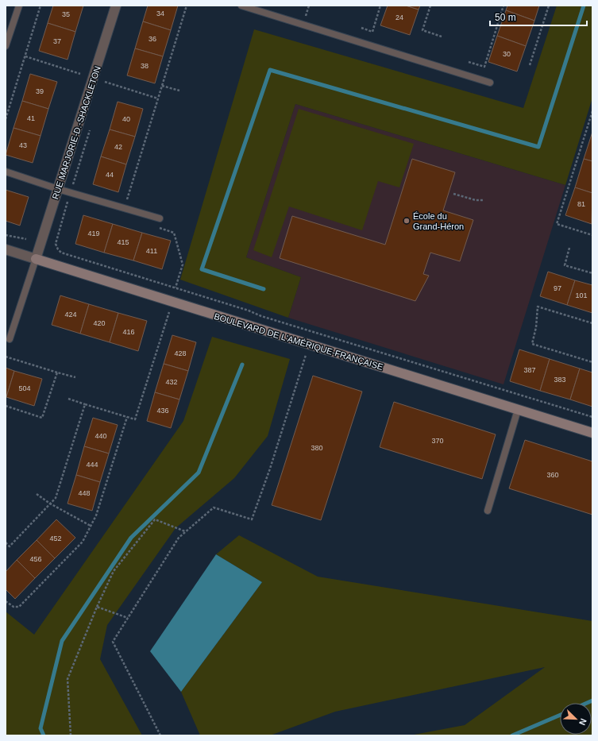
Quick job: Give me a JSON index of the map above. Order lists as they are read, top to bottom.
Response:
{
  "streets": {
    "street": ["RUE MARJORIE-D.-SHACKLETON", "BOULEVARD DE L'AMÉRIQUE-FRANÇAISE"]
  },
  "crossings": [
    ["RUE MARJORIE-D.-SHACKLETON", "BOULEVARD DE L'AMÉRIQUE-FRANÇAISE"]
  ],
  "places": ["École du Grand-Héron"],
  "house_numbers": [
    "34",
    "35",
    "24",
    "36",
    "37",
    "30",
    "38",
    "39",
    "41",
    "40",
    "43",
    "42",
    "44",
    "81",
    "419",
    "415",
    "411",
    "97",
    "101",
    "424",
    "420",
    "416",
    "428",
    "387",
    "383",
    "432",
    "504",
    "436",
    "440",
    "370",
    "380",
    "444",
    "360",
    "448",
    "452",
    "456"
  ],
  "scale_bar": "50 m",
  "north": "bottom right"
}
